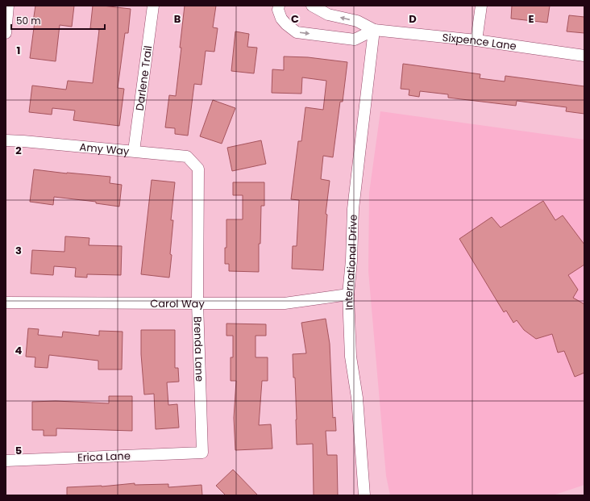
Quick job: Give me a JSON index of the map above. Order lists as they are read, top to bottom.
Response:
{
  "streets": {
    "street": [
      "Sixpence Lane",
      "Darlene Trail",
      "Amy Way",
      "International Drive",
      "Carol Way",
      "Brenda Lane",
      "Erica Lane"
    ]
  },
  "crossings": [
    ["Sixpence Lane", "International Drive"],
    ["Darlene Trail", "Amy Way"],
    ["Amy Way", "Brenda Lane"],
    ["International Drive", "Carol Way"],
    ["Carol Way", "Brenda Lane"],
    ["Brenda Lane", "Erica Lane"]
  ],
  "scale_bar": "50 m",
  "grid": {
    "columns": [
      "B",
      "C",
      "D",
      "E"
    ],
    "rows": [
      "1",
      "2",
      "3",
      "4",
      "5"
    ]
  }
}
